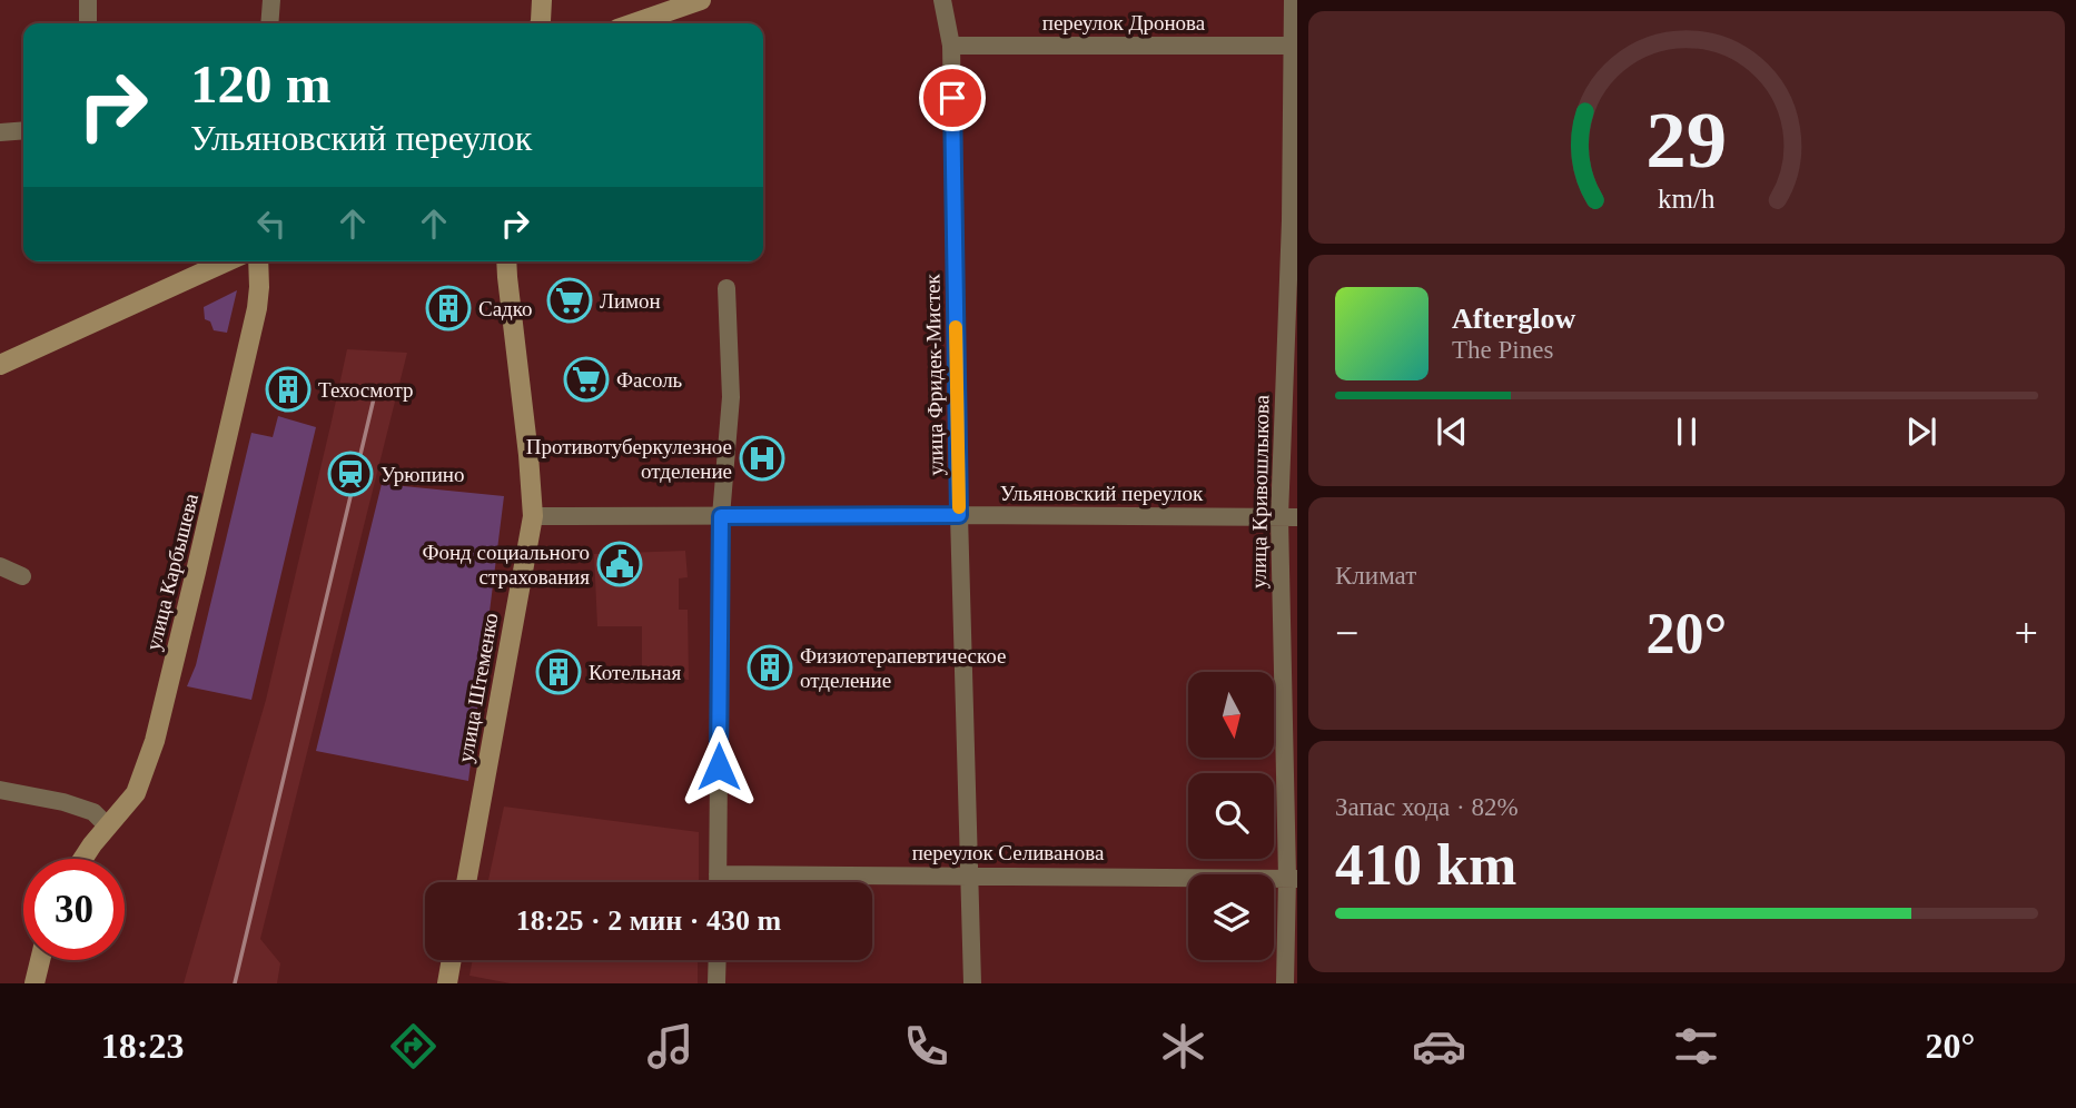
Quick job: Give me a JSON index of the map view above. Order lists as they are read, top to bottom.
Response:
{
  "streets": {
    "main road": ["улица Карбышева", "улица Штеменко"],
    "street": [
      "переулок Дронова",
      "улица Фридек-Мистек",
      "улица Кривошлыкова",
      "Ульяновский переулок",
      "переулок Селиванова"
    ]
  },
  "crossings": [
    ["переулок Дронова", "улица Фридек-Мистек"],
    ["переулок Дронова", "улица Кривошлыкова"],
    ["улица Фридек-Мистек", "Ульяновский переулок"],
    ["улица Фридек-Мистек", "переулок Селиванова"],
    ["улица Кривошлыкова", "Ульяновский переулок"],
    ["улица Кривошлыкова", "переулок Селиванова"],
    ["Ульяновский переулок", "улица Штеменко"]
  ],
  "places": {
    "supermarket": ["Лимон", "Фасоль"],
    "building": [
      "Садко",
      "Техосмотр",
      "Физиотерапевтическое отделение",
      "Котельная"
    ],
    "hospital": ["Противотуберкулезное отделение"],
    "station": ["Урюпино"],
    "public building": ["Фонд социального страхования"]
  },
  "north": "bottom",
  "page": {
    "turn": ["120 m", "Ульяновский переулок"],
    "song": ["Afterglow", "The Pines"],
    "tile": [
      "Климат",
      ["Запас хода · 82%", "410 km"]
    ],
    "heat": ["−", "20°", "+"],
    "limit": "30",
    "trip": "18:25 · 2 мин · 430 m",
    "tabs": ["18:23", "20°"],
    "gauge": ["29", "km/h"]
  }
}
